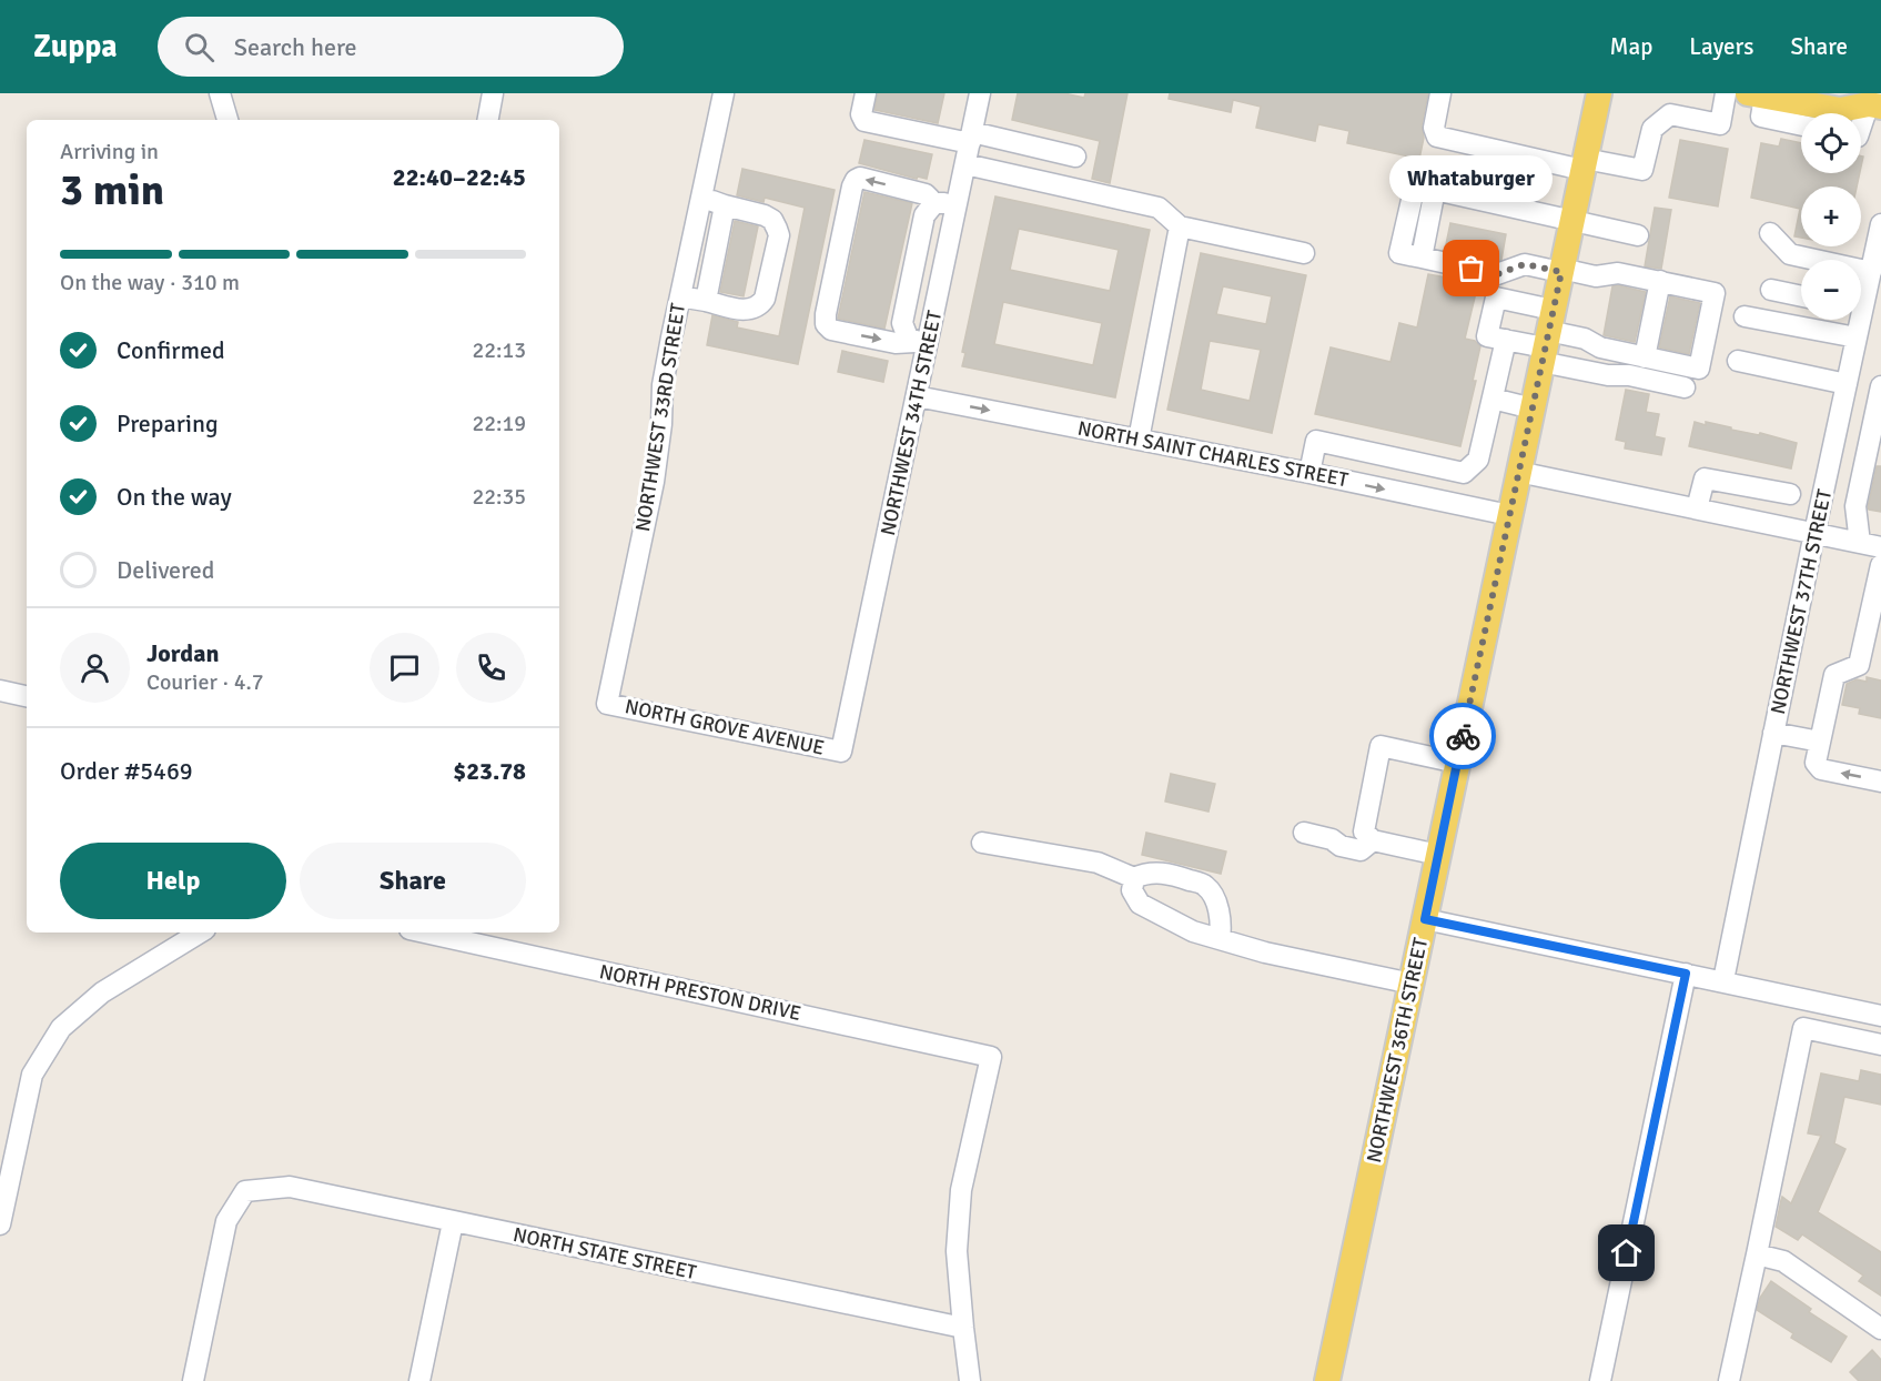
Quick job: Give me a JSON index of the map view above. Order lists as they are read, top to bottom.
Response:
{
  "streets": {
    "main road": ["NORTHWEST 36TH STREET"],
    "street": [
      "NORTHWEST 33RD STREET",
      "NORTHWEST 34TH STREET",
      "NORTH SAINT CHARLES STREET",
      "NORTHWEST 37TH STREET",
      "NORTH GROVE AVENUE",
      "NORTH PRESTON DRIVE",
      "NORTH STATE STREET"
    ]
  },
  "crossings": [
    ["NORTHWEST 33RD STREET", "NORTH GROVE AVENUE"],
    ["NORTHWEST 34TH STREET", "NORTH SAINT CHARLES STREET"],
    ["NORTHWEST 34TH STREET", "NORTH GROVE AVENUE"],
    ["NORTH SAINT CHARLES STREET", "NORTHWEST 36TH STREET"],
    ["NORTH PRESTON DRIVE", "NORTH STATE STREET"]
  ],
  "one_way": ["NORTH SAINT CHARLES STREET"],
  "places": ["Whataburger"],
  "page": {
    "header": "Zuppa",
    "search": "Search here",
    "nav": ["Map", "Layers", "Share"],
    "map_buttons": ["+", "−"],
    "heading": ["3 min", "Arriving in", "22:40–22:45"],
    "panel": [
      "Jordan",
      "Courier · 4.7",
      "Order #5469",
      "$23.78"
    ],
    "bubble": "Whataburger",
    "bar": "On the way · 310 m",
    "list": [
      ["Confirmed", "22:13"],
      ["Preparing", "22:19"],
      ["On the way", "22:35"],
      "Delivered"
    ],
    "buttons": ["Help", "Share"]
  }
}
